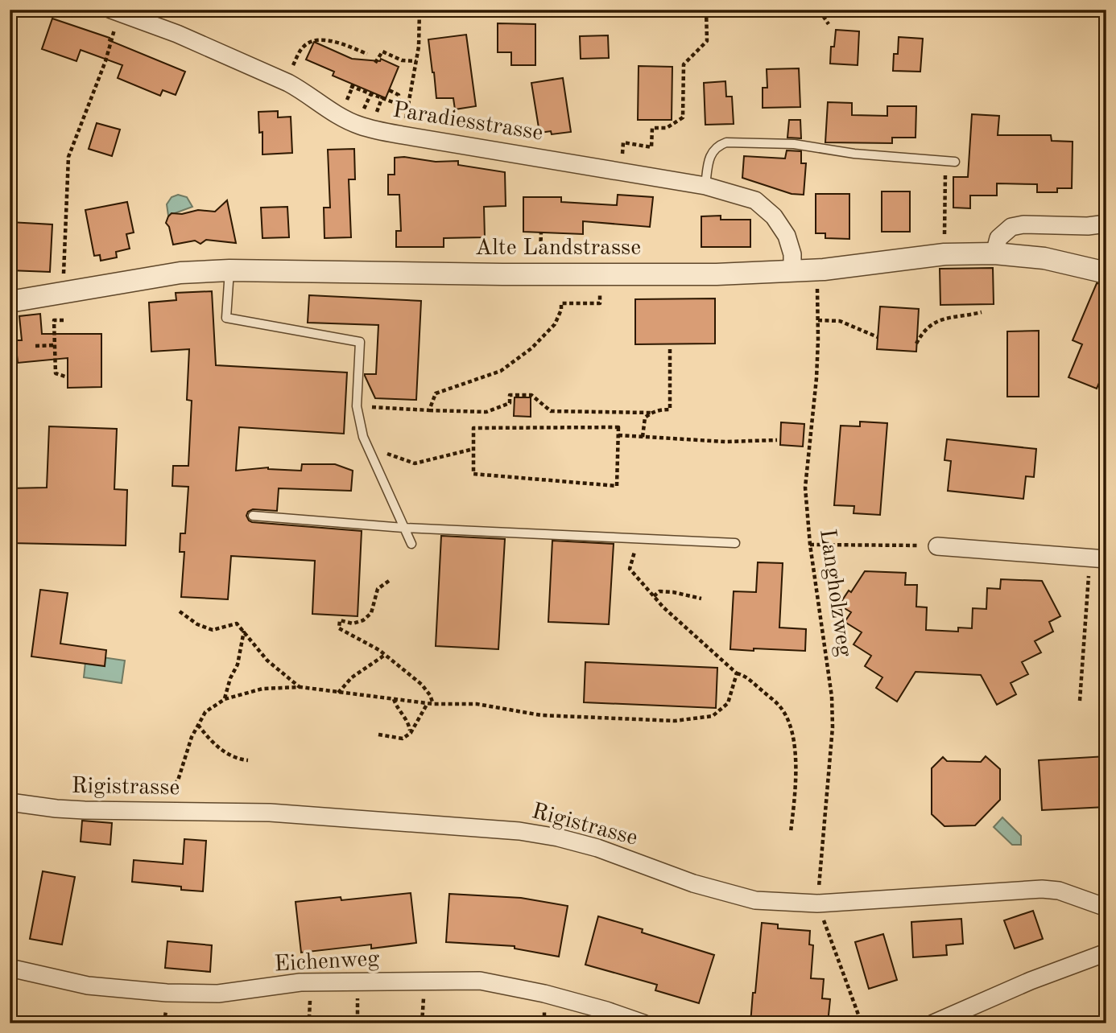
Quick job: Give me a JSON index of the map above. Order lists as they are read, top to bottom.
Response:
{
  "streets": {
    "street": [
      "Paradiesstrasse",
      "Alte Landstrasse",
      "Rigistrasse",
      "Eichenweg"
    ],
    "path": ["Langholzweg"]
  },
  "crossings": [
    ["Paradiesstrasse", "Alte Landstrasse"],
    ["Langholzweg", "Rigistrasse"]
  ]
}
